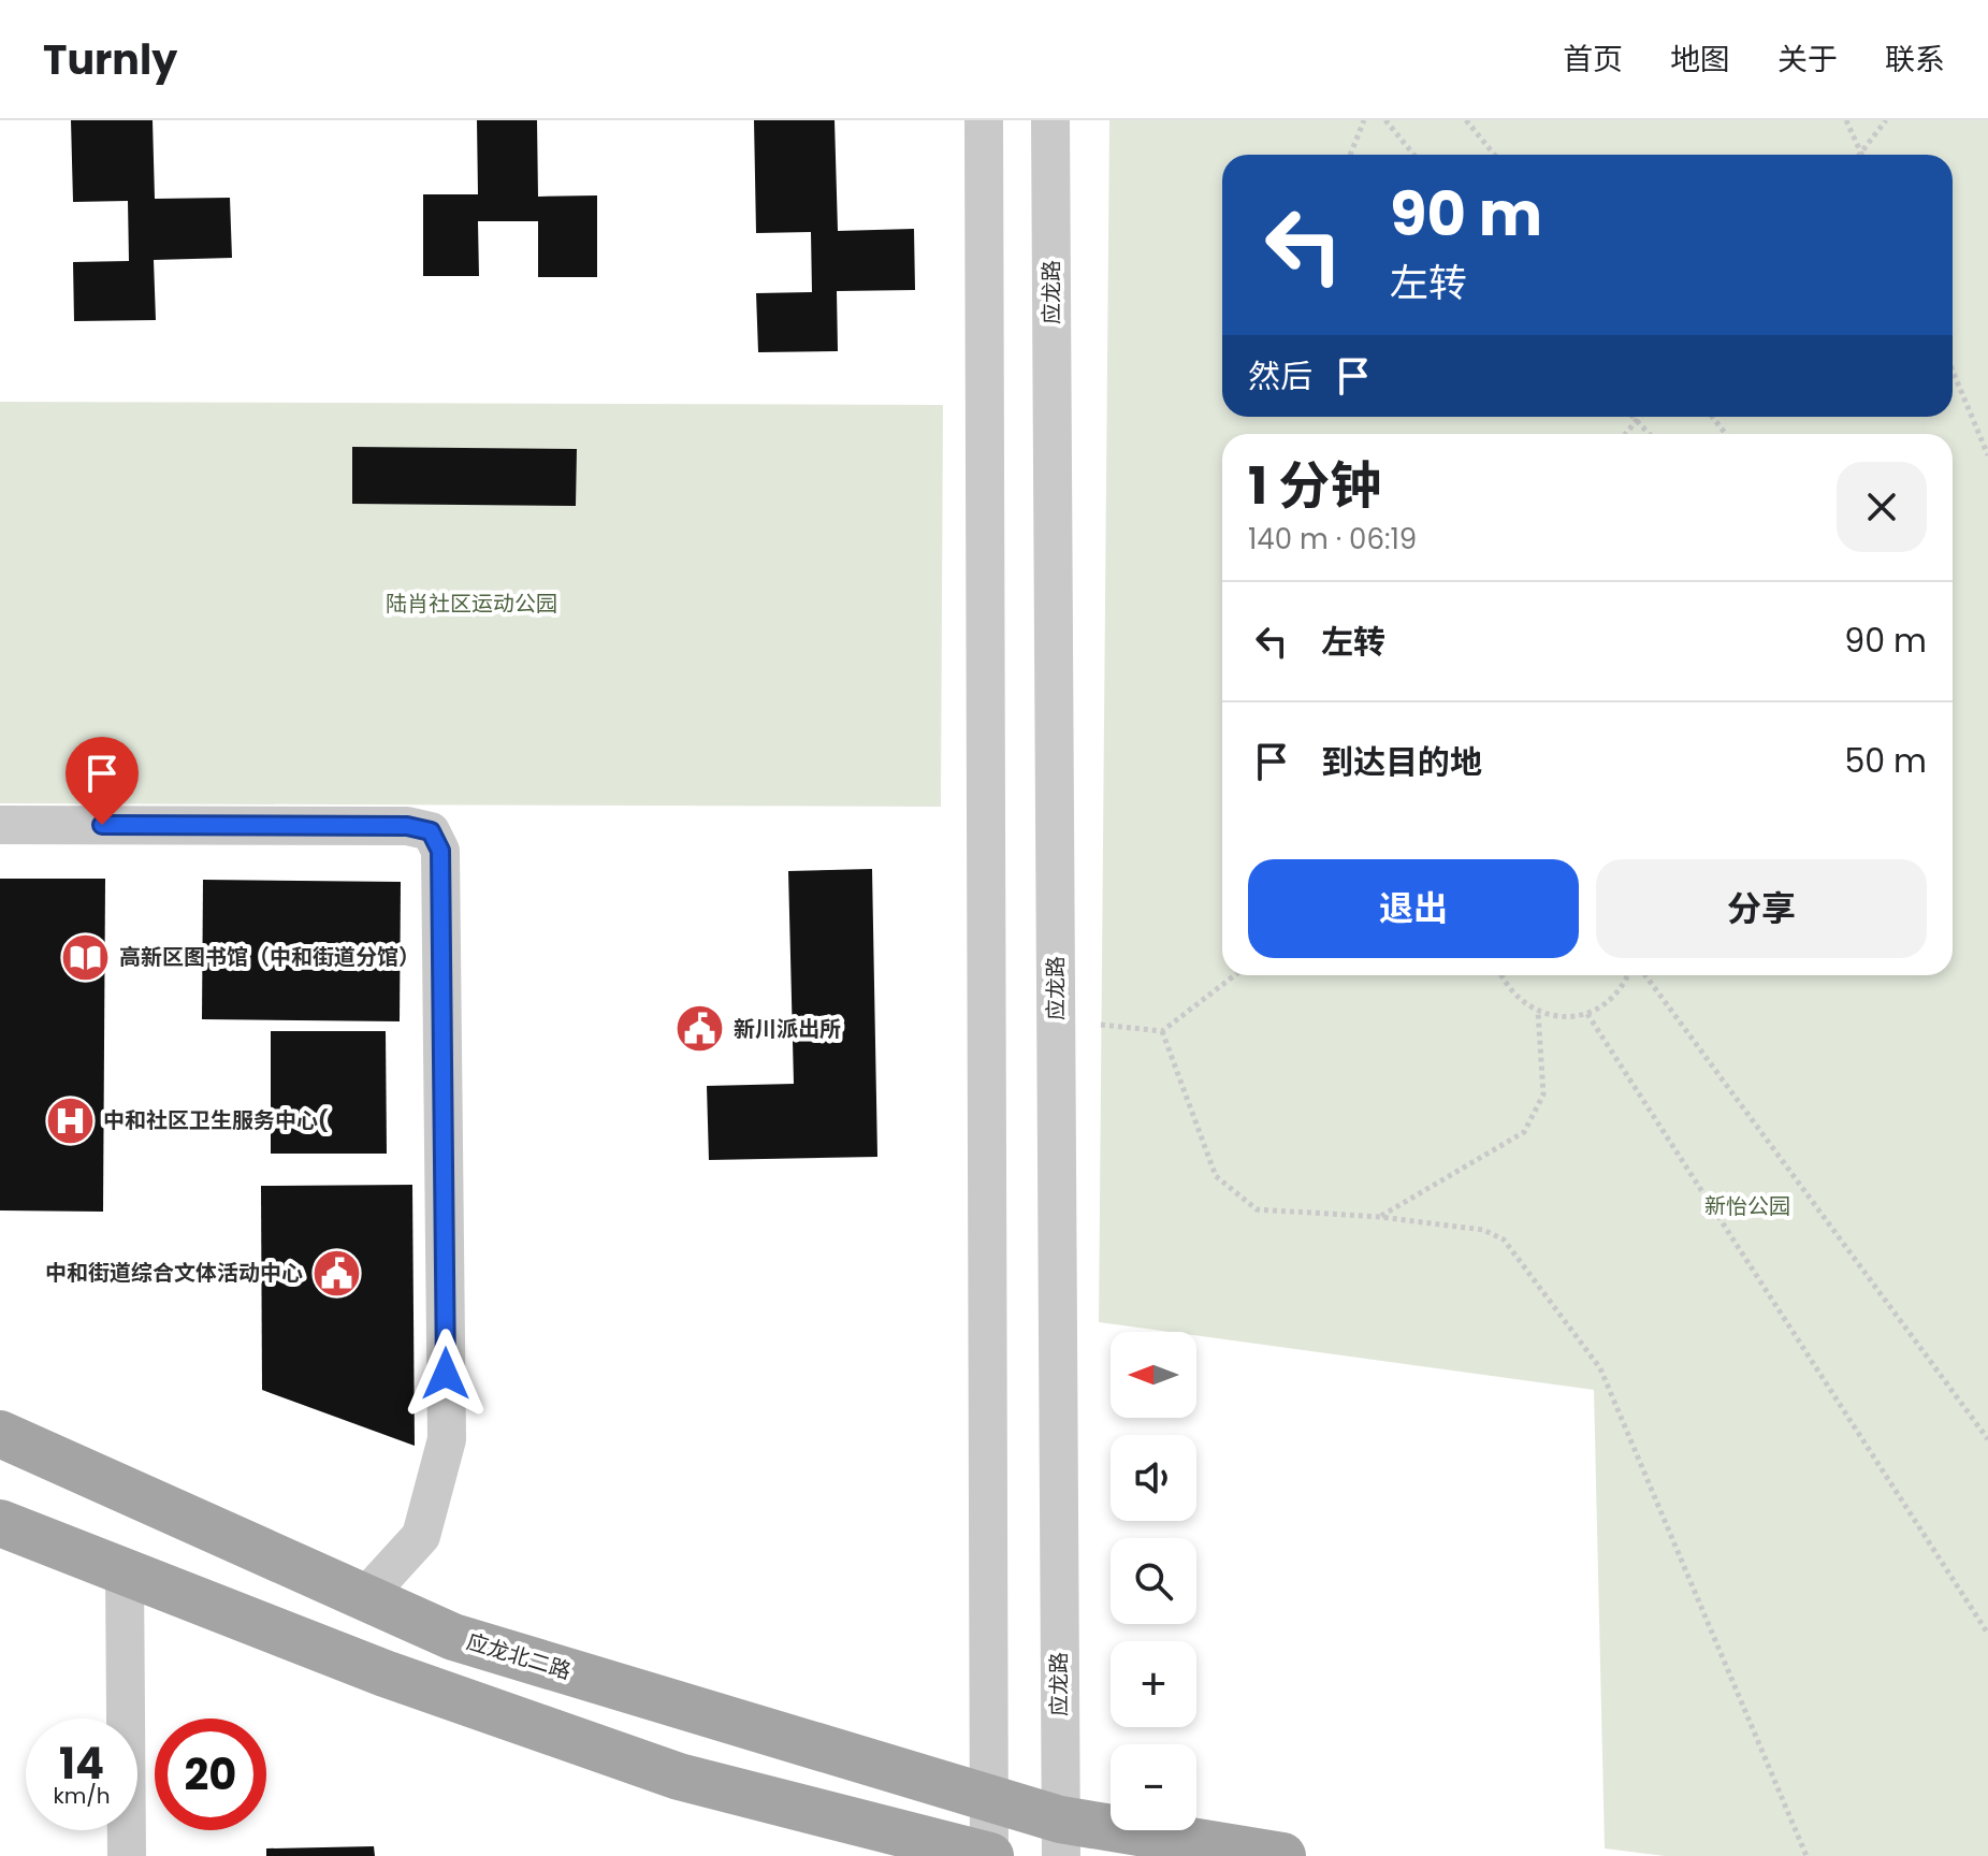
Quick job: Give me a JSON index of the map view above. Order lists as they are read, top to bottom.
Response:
{
  "streets": {
    "main road": ["应龙北二路"],
    "street": ["应龙路"]
  },
  "crossings": [
    ["应龙路", "应龙北二路"]
  ],
  "parks": ["陆肖社区运动公园", "新怡公园"],
  "places": {
    "library": ["高新区图书馆（中和街道分馆）"],
    "public building": ["新川派出所", "中和街道综合文体活动中心"],
    "hospital": ["中和社区卫生服务中心("]
  },
  "north": "left",
  "page": {
    "header": "Turnly",
    "nav": [
      "首页",
      "地图",
      "关于",
      "联系"
    ],
    "turn": ["90 m", "左转"],
    "then": "然后",
    "heading": ["1 分钟", "140 m · 06:19"],
    "list": [
      {
        "name": "左转",
        "value": "90 m"
      },
      {
        "name": "到达目的地",
        "value": "50 m"
      }
    ],
    "buttons": ["退出", "分享"],
    "map_buttons": ["+", "−"],
    "speed": "14 km/h",
    "limit": "20"
  }
}
